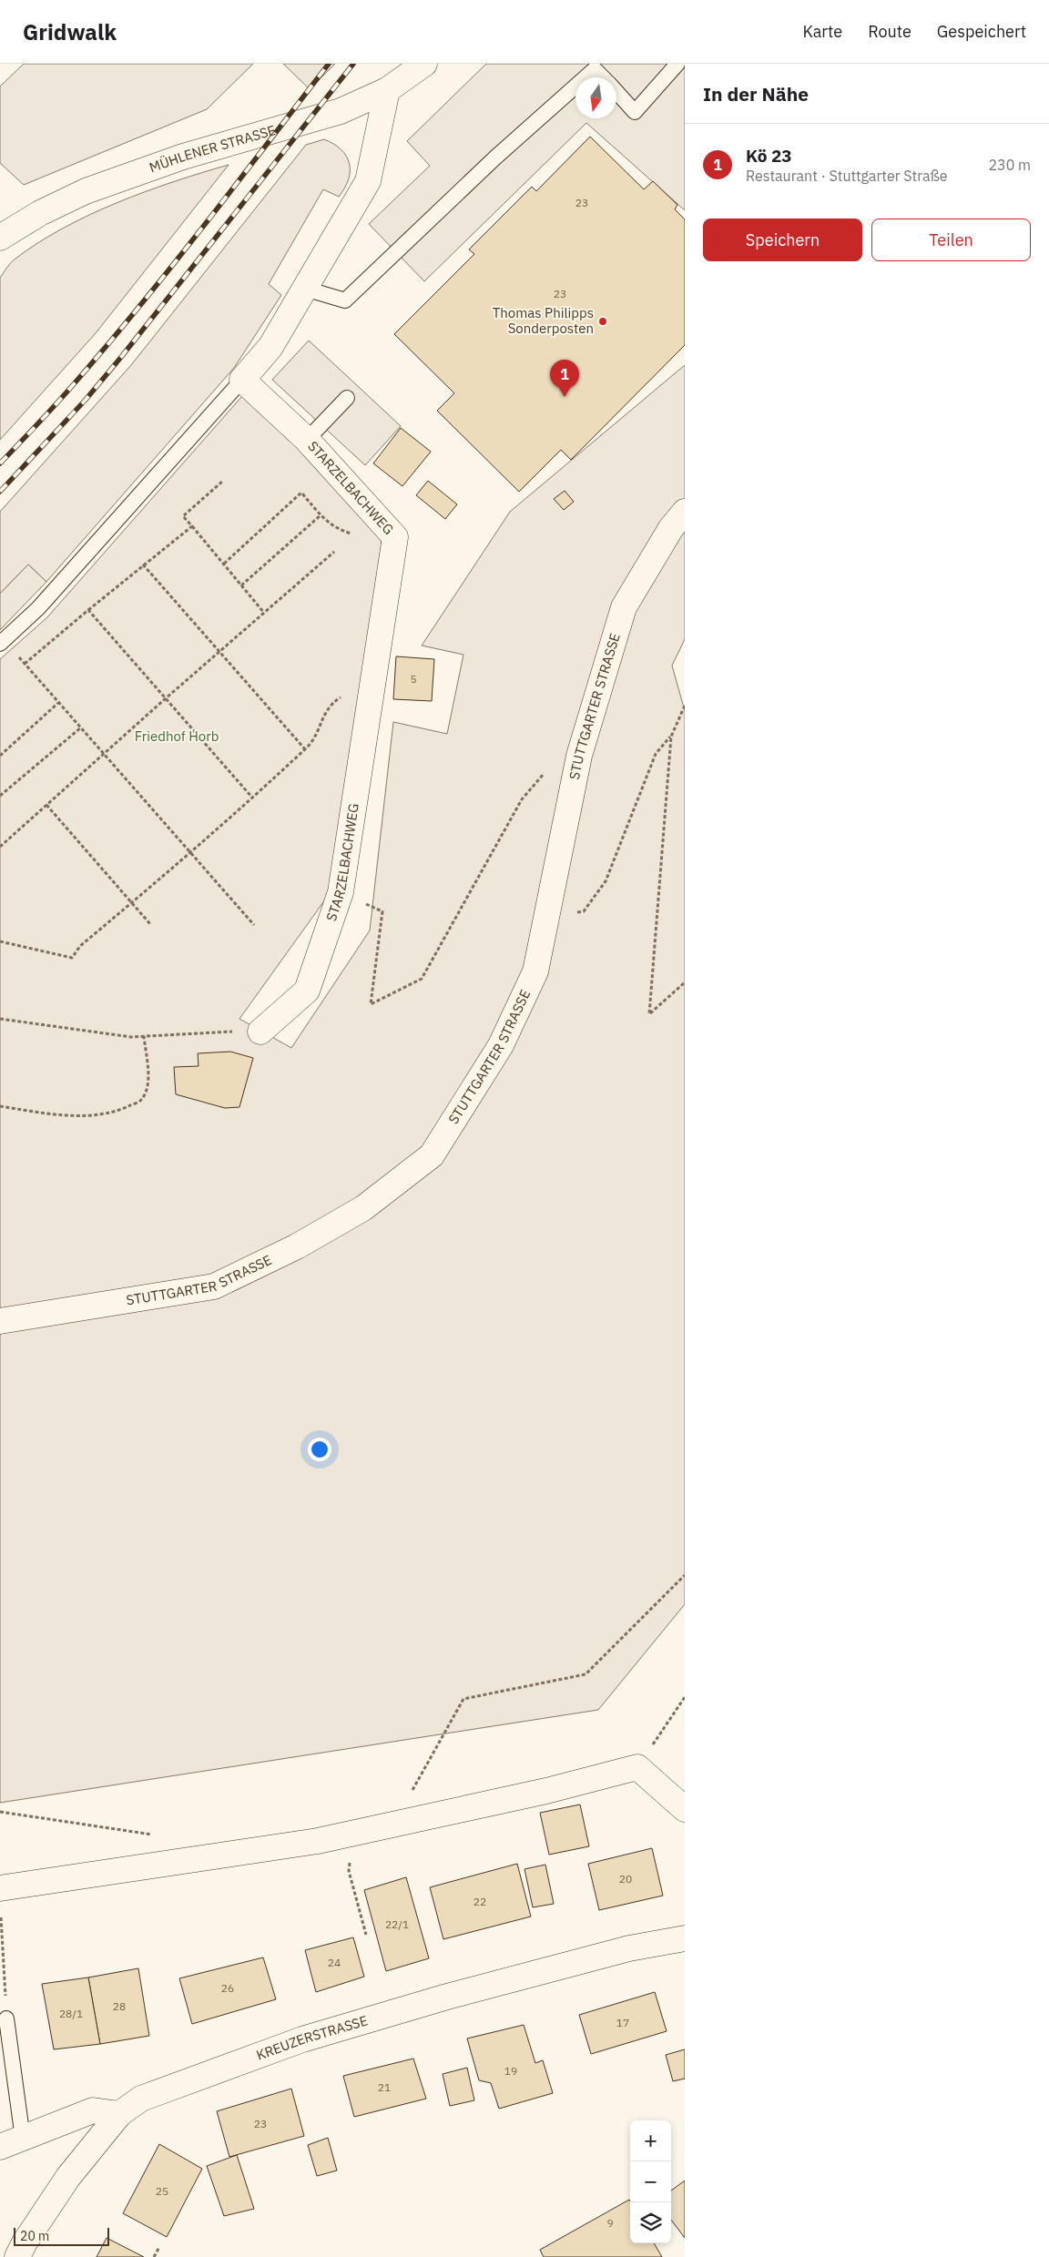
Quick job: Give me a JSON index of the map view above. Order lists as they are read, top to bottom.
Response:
{
  "streets": {
    "street": [
      "MÜHLENER STRASSE",
      "STARZELBACHWEG",
      "STUTTGARTER STRASSE",
      "KREUZERSTRASSE"
    ]
  },
  "parks": ["Friedhof Horb"],
  "places": ["Thomas Philipps Sonderposten"],
  "house_numbers": [
    "23",
    "23",
    "5",
    "20",
    "22",
    "22/1",
    "24",
    "26",
    "28",
    "28/1",
    "17",
    "19",
    "21",
    "23",
    "25",
    "9"
  ],
  "scale_bar": "20 m",
  "north": "bottom",
  "page": {
    "header": "Gridwalk",
    "nav": ["Karte", "Route", "Gespeichert"],
    "heading": "In der Nähe",
    "list": [
      {
        "mark": "1",
        "name": "Kö 23",
        "note": "Restaurant · Stuttgarter Straße",
        "value": "230 m"
      }
    ],
    "buttons": ["Speichern", "Teilen"],
    "pins": "1",
    "map_buttons": ["+", "−"],
    "scale": "20 m"
  }
}
